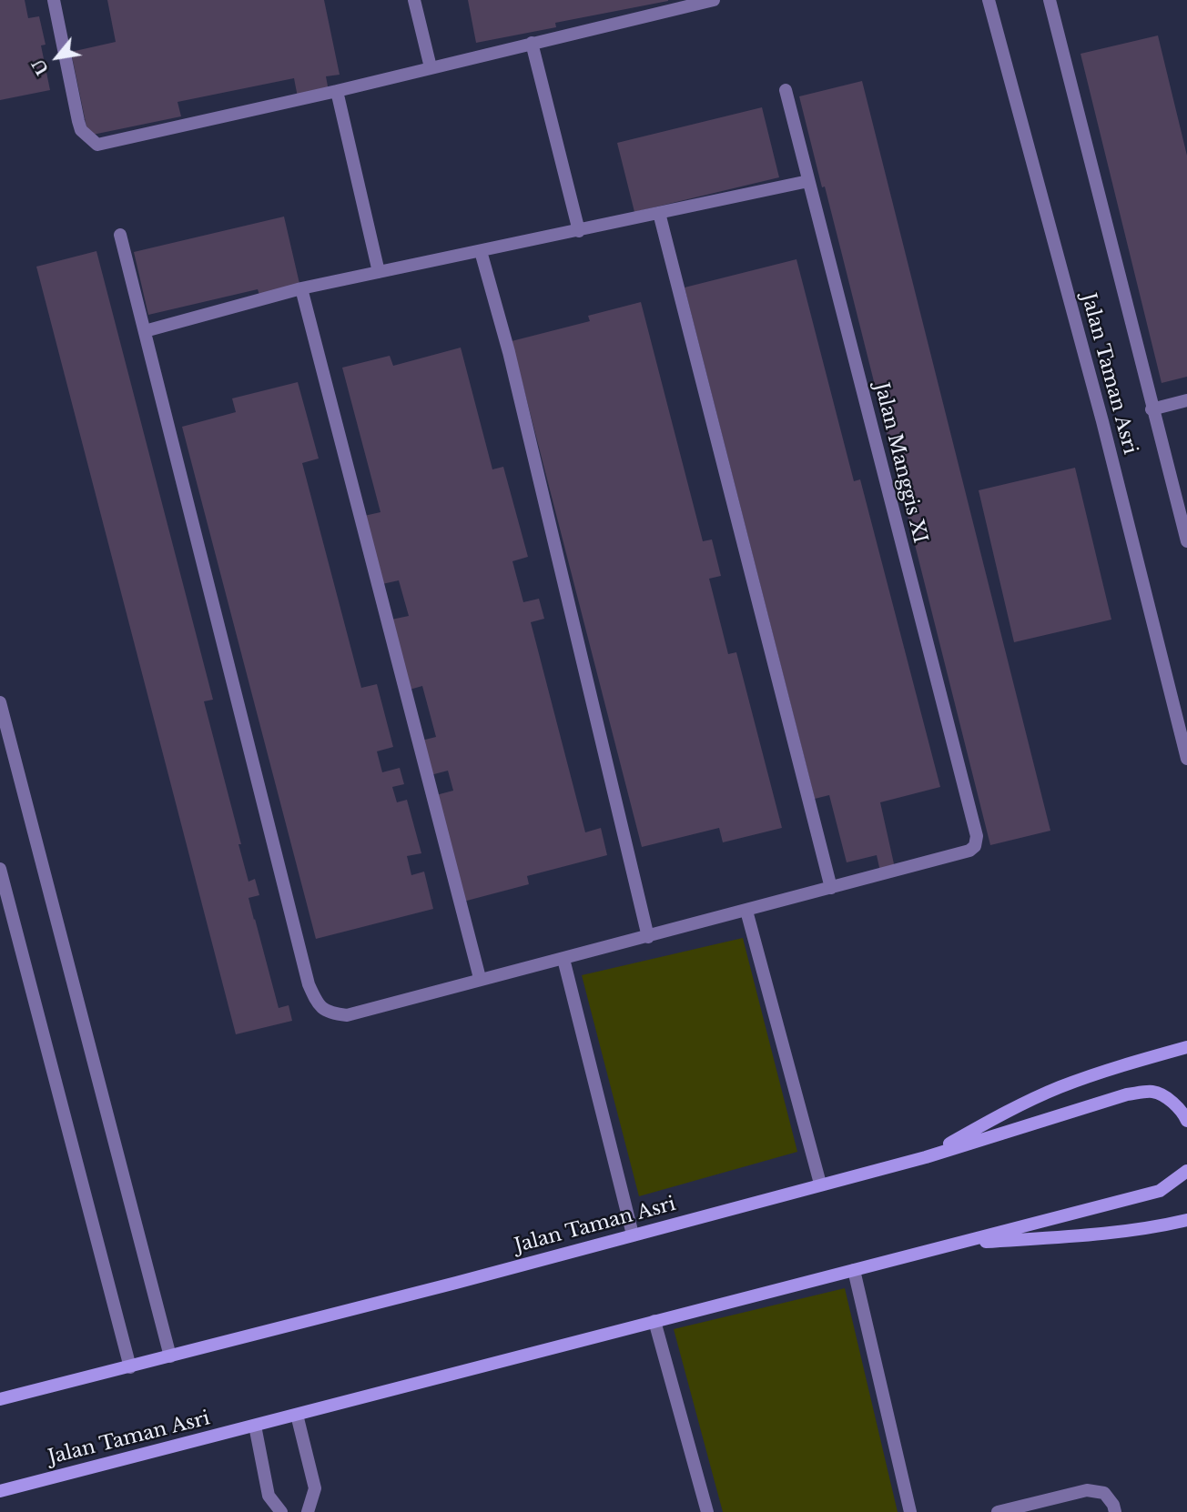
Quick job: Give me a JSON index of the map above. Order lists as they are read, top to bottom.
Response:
{
  "streets": {
    "main road": ["Jalan Taman Asri"],
    "street": ["Jalan Manggis XI"]
  },
  "north": "bottom left"
}
